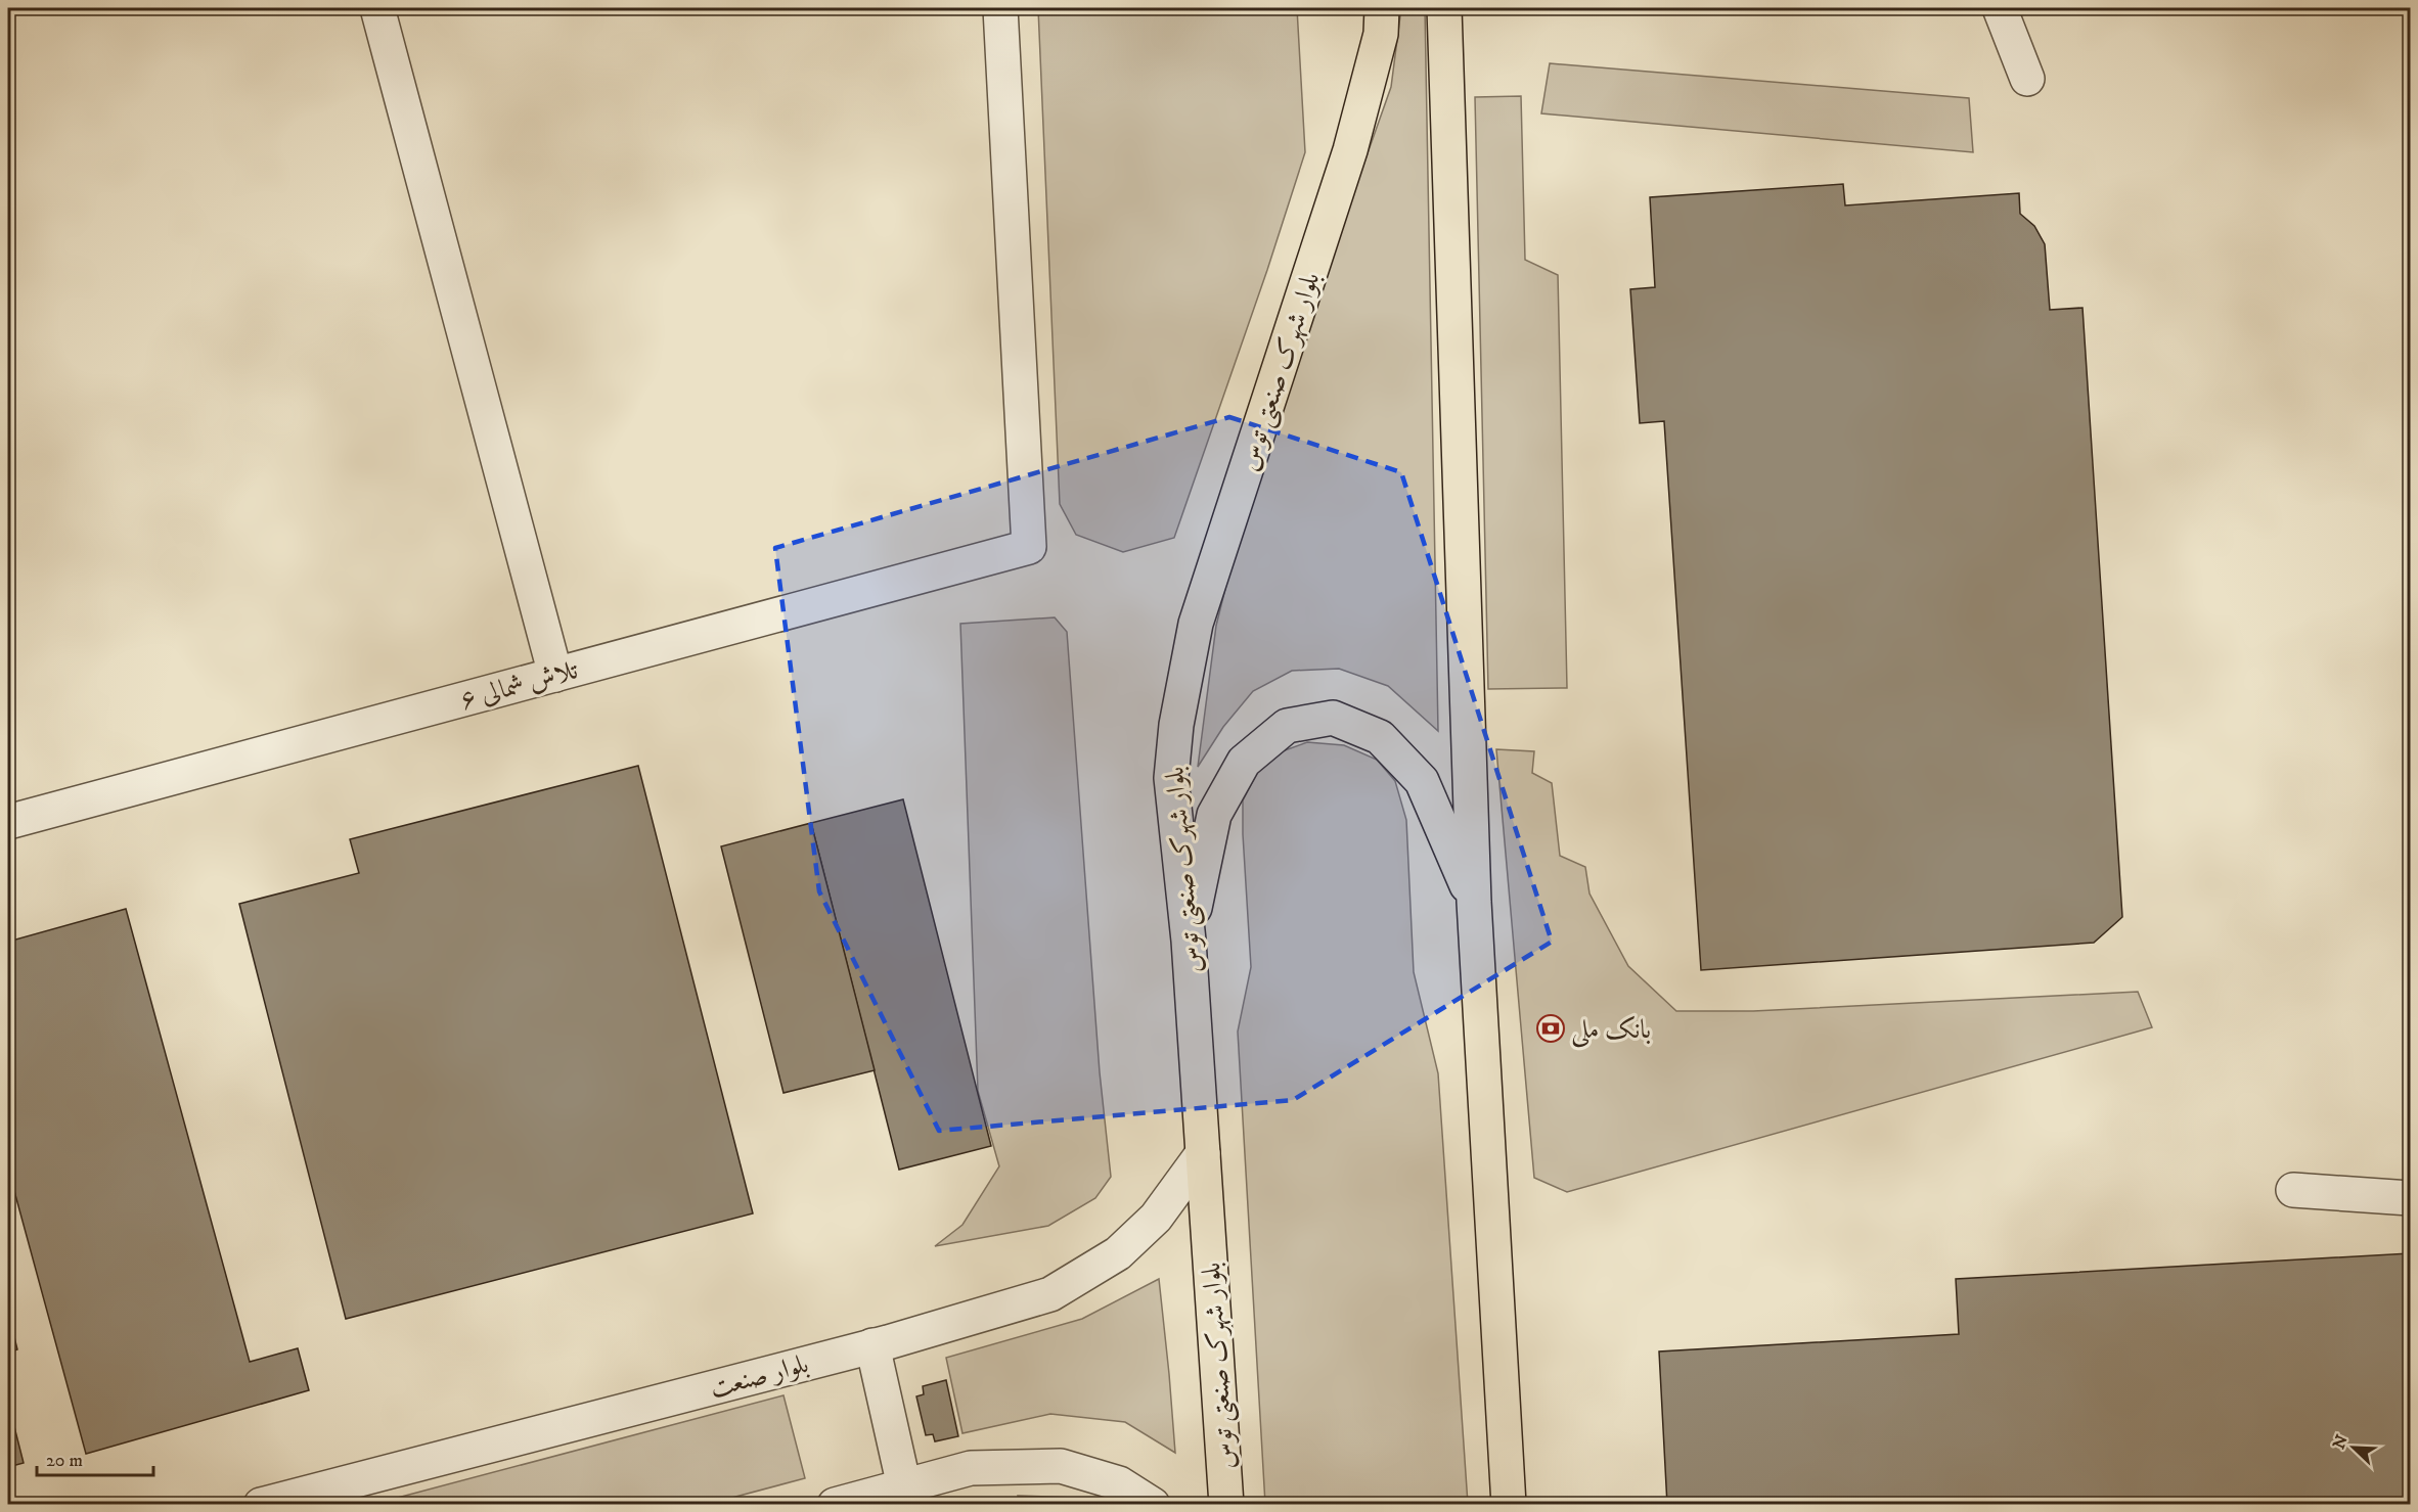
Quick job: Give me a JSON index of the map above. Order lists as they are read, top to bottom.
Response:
{
  "streets": {
    "main road": ["بلوار شهرک صنعتی توس"],
    "street": ["تلاش شمالی ۶", "بلوار صنعت"]
  },
  "crossings": [
    ["بلوار شهرک صنعتی توس", "بلوار صنعت"]
  ],
  "places": {
    "bank": ["بانک ملی"]
  },
  "scale_bar": "20 m",
  "north": "top left"
}
